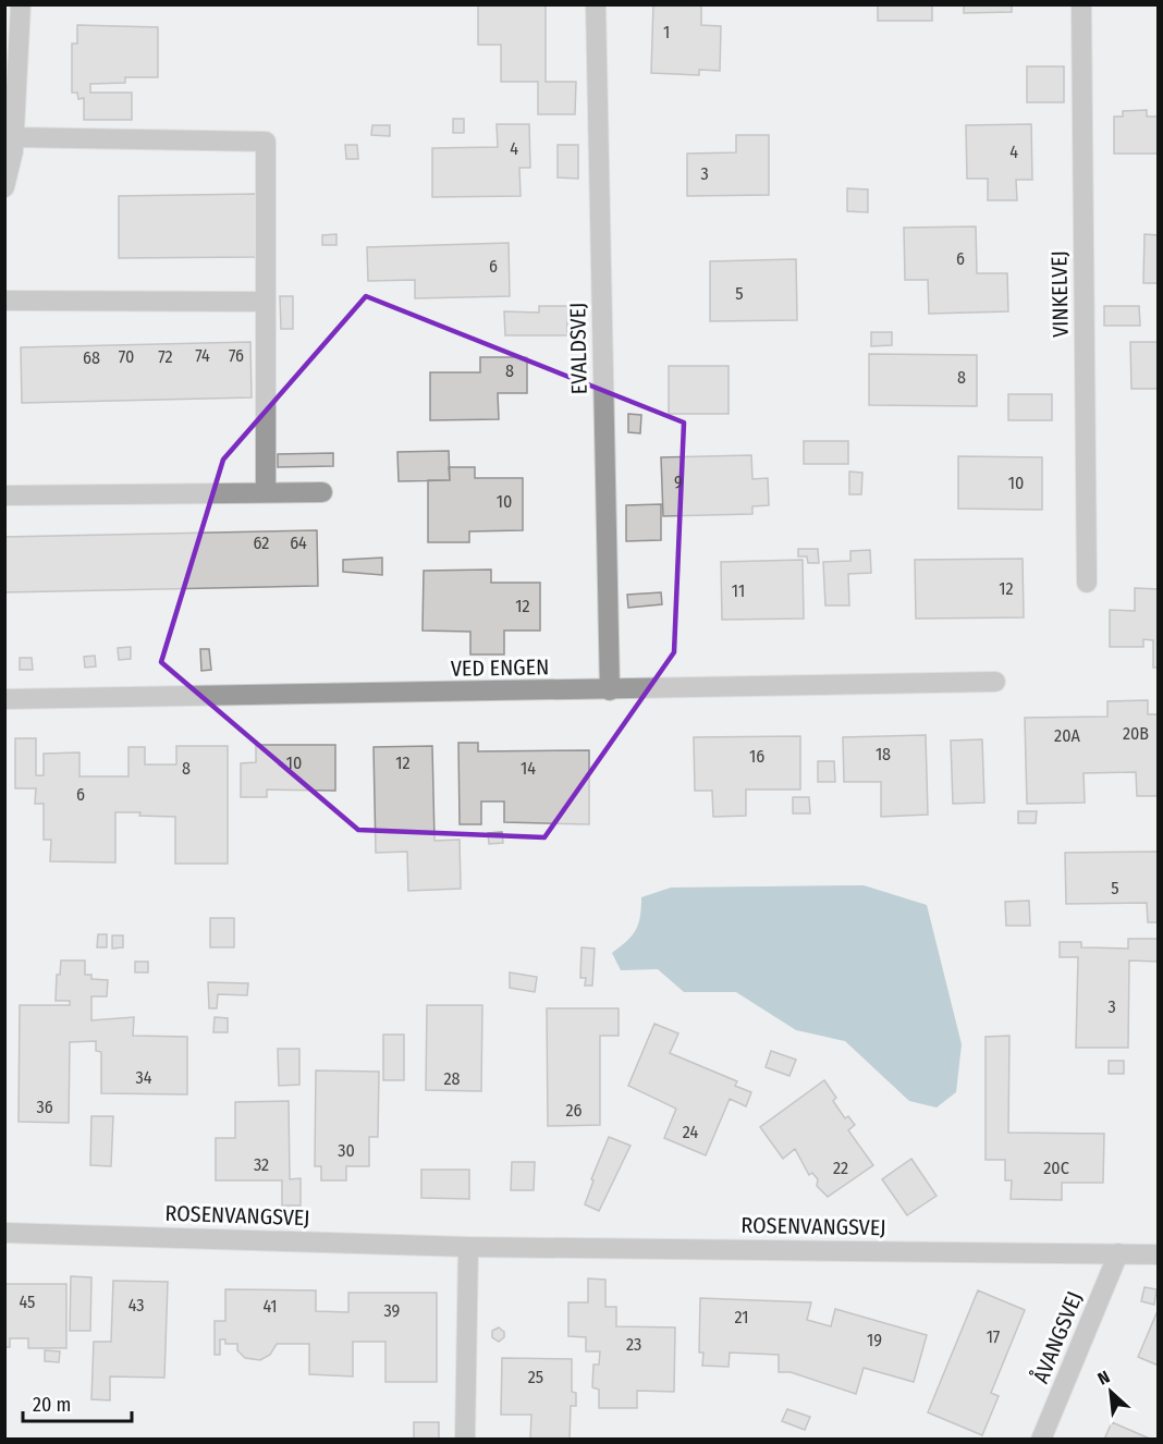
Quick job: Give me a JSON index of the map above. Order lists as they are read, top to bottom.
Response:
{
  "streets": {
    "street": [
      "VINKELVEJ",
      "EVALDSVEJ",
      "VED ENGEN",
      "ROSENVANGSVEJ",
      "ÅVANGSVEJ"
    ]
  },
  "crossings": [
    ["EVALDSVEJ", "VED ENGEN"],
    ["ROSENVANGSVEJ", "ÅVANGSVEJ"]
  ],
  "house_numbers": [
    "1",
    "4",
    "4",
    "3",
    "6",
    "6",
    "5",
    "74",
    "76",
    "70",
    "72",
    "68",
    "8",
    "8",
    "9",
    "10",
    "10",
    "62",
    "64",
    "12",
    "11",
    "12",
    "20B",
    "20A",
    "18",
    "16",
    "10",
    "12",
    "8",
    "14",
    "6",
    "5",
    "3",
    "34",
    "28",
    "36",
    "26",
    "24",
    "30",
    "32",
    "22",
    "20C",
    "45",
    "43",
    "41",
    "39",
    "21",
    "17",
    "19",
    "23",
    "25"
  ],
  "scale_bar": "20 m",
  "north": "top left"
}
